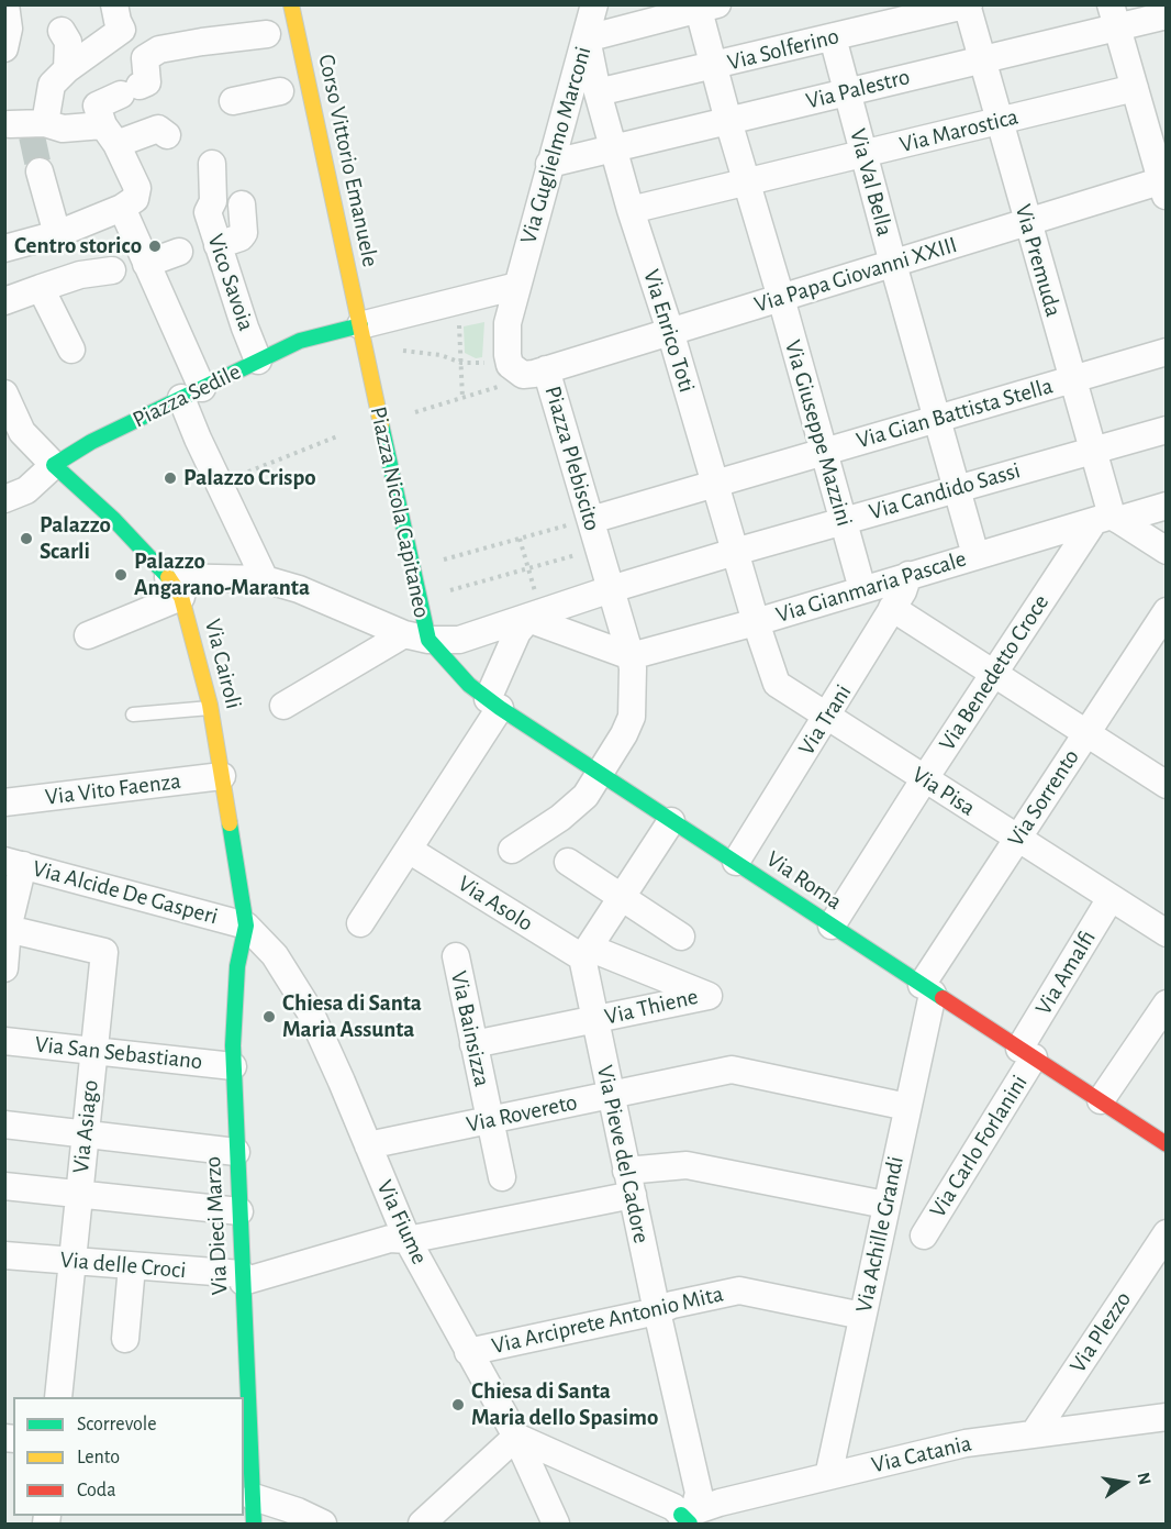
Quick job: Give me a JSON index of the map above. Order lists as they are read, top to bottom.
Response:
{
  "streets": {
    "street": [
      "Via Solferino",
      "Via Palestro",
      "Via Marostica",
      "Via Guglielmo Marconi",
      "Corso Vittorio Emanuele",
      "Via Val Bella",
      "Via Premuda",
      "Via Papa Giovanni XXIII",
      "Vico Savoia",
      "Via Enrico Toti",
      "Piazza Sedile",
      "Via Gian Battista Stella",
      "Via Giuseppe Mazzini",
      "Piazza Plebiscito",
      "Via Candido Sassi",
      "Piazza Nicola Capitaneo",
      "Via Gianmaria Pascale",
      "Via Cairoli",
      "Via Benedetto Croce",
      "Via Trani",
      "Via Vito Faenza",
      "Via Pisa",
      "Via Sorrento",
      "Via Roma",
      "Via Alcide De Gasperi",
      "Via Asolo",
      "Via Amalfi",
      "Via Thiene",
      "Via Bainsizza",
      "Via San Sebastiano",
      "Via Rovereto",
      "Via Asiago",
      "Via Carlo Forlanini",
      "Via Pieve del Cadore",
      "Via Fiume",
      "Via Dieci Marzo",
      "Via Achille Grandi",
      "Via delle Croci",
      "Via Arciprete Antonio Mita",
      "Via Plezzo",
      "Via Catania"
    ]
  },
  "crossings": [
    ["Via Solferino", "Via Val Bella"],
    ["Via Solferino", "Via Premuda"],
    ["Via Solferino", "Via Enrico Toti"],
    ["Via Solferino", "Via Giuseppe Mazzini"],
    ["Via Palestro", "Via Guglielmo Marconi"],
    ["Via Palestro", "Via Val Bella"],
    ["Via Palestro", "Via Premuda"],
    ["Via Palestro", "Via Enrico Toti"],
    ["Via Palestro", "Via Giuseppe Mazzini"],
    ["Via Marostica", "Via Val Bella"],
    ["Via Marostica", "Via Premuda"],
    ["Via Marostica", "Via Enrico Toti"],
    ["Via Marostica", "Via Giuseppe Mazzini"],
    ["Via Guglielmo Marconi", "Via Enrico Toti"],
    ["Via Guglielmo Marconi", "Piazza Plebiscito"],
    ["Corso Vittorio Emanuele", "Piazza Sedile"],
    ["Corso Vittorio Emanuele", "Piazza Nicola Capitaneo"],
    ["Via Val Bella", "Via Papa Giovanni XXIII"],
    ["Via Val Bella", "Via Gian Battista Stella"],
    ["Via Val Bella", "Via Candido Sassi"],
    ["Via Val Bella", "Via Gianmaria Pascale"],
    ["Via Premuda", "Via Papa Giovanni XXIII"],
    ["Via Premuda", "Via Gian Battista Stella"],
    ["Via Premuda", "Via Candido Sassi"],
    ["Via Premuda", "Via Gianmaria Pascale"],
    ["Via Premuda", "Via Benedetto Croce"],
    ["Via Papa Giovanni XXIII", "Via Enrico Toti"],
    ["Via Papa Giovanni XXIII", "Via Giuseppe Mazzini"],
    ["Via Papa Giovanni XXIII", "Piazza Plebiscito"],
    ["Vico Savoia", "Piazza Sedile"],
    ["Via Enrico Toti", "Via Gian Battista Stella"],
    ["Via Enrico Toti", "Via Candido Sassi"],
    ["Via Enrico Toti", "Via Gianmaria Pascale"],
    ["Via Enrico Toti", "Via Pisa"],
    ["Piazza Sedile", "Piazza Nicola Capitaneo"],
    ["Piazza Sedile", "Via Cairoli"],
    ["Via Gian Battista Stella", "Via Giuseppe Mazzini"],
    ["Via Gian Battista Stella", "Piazza Plebiscito"],
    ["Via Giuseppe Mazzini", "Via Candido Sassi"],
    ["Via Giuseppe Mazzini", "Via Gianmaria Pascale"],
    ["Piazza Plebiscito", "Via Candido Sassi"],
    ["Piazza Plebiscito", "Via Gianmaria Pascale"],
    ["Piazza Plebiscito", "Via Roma"],
    ["Piazza Nicola Capitaneo", "Via Cairoli"],
    ["Piazza Nicola Capitaneo", "Via Roma"],
    ["Via Gianmaria Pascale", "Via Benedetto Croce"],
    ["Via Gianmaria Pascale", "Via Trani"],
    ["Via Gianmaria Pascale", "Via Pisa"],
    ["Via Cairoli", "Via Vito Faenza"],
    ["Via Cairoli", "Via Alcide De Gasperi"],
    ["Via Cairoli", "Via Fiume"],
    ["Via Cairoli", "Via Dieci Marzo"],
    ["Via Benedetto Croce", "Via Pisa"],
    ["Via Benedetto Croce", "Via Roma"],
    ["Via Trani", "Via Pisa"],
    ["Via Trani", "Via Roma"],
    ["Via Pisa", "Via Sorrento"],
    ["Via Pisa", "Via Amalfi"],
    ["Via Sorrento", "Via Roma"],
    ["Via Sorrento", "Via Achille Grandi"],
    ["Via Roma", "Via Amalfi"],
    ["Via Roma", "Via Carlo Forlanini"],
    ["Via Roma", "Via Achille Grandi"],
    ["Via Alcide De Gasperi", "Via Fiume"],
    ["Via Alcide De Gasperi", "Via Dieci Marzo"],
    ["Via Asolo", "Via Thiene"],
    ["Via Asolo", "Via Pieve del Cadore"],
    ["Via Amalfi", "Via Carlo Forlanini"],
    ["Via Thiene", "Via Bainsizza"],
    ["Via Thiene", "Via Pieve del Cadore"],
    ["Via Bainsizza", "Via Rovereto"],
    ["Via San Sebastiano", "Via Asiago"],
    ["Via San Sebastiano", "Via Dieci Marzo"],
    ["Via Rovereto", "Via Pieve del Cadore"],
    ["Via Rovereto", "Via Fiume"],
    ["Via Rovereto", "Via Achille Grandi"],
    ["Via Asiago", "Via delle Croci"],
    ["Via Pieve del Cadore", "Via Arciprete Antonio Mita"],
    ["Via Pieve del Cadore", "Via Catania"],
    ["Via Fiume", "Via Dieci Marzo"],
    ["Via Fiume", "Via Arciprete Antonio Mita"],
    ["Via Dieci Marzo", "Via delle Croci"],
    ["Via Achille Grandi", "Via Arciprete Antonio Mita"],
    ["Via Achille Grandi", "Via Catania"],
    ["Via Plezzo", "Via Catania"]
  ],
  "places": [
    "Centro storico",
    "Palazzo Crispo",
    "Palazzo Scarli",
    "Palazzo Angarano-Maranta",
    "Chiesa di Santa Maria Assunta",
    "Chiesa di Santa Maria dello Spasimo"
  ],
  "legend": ["Scorrevole", "Lento", "Coda"],
  "north": "right"
}
